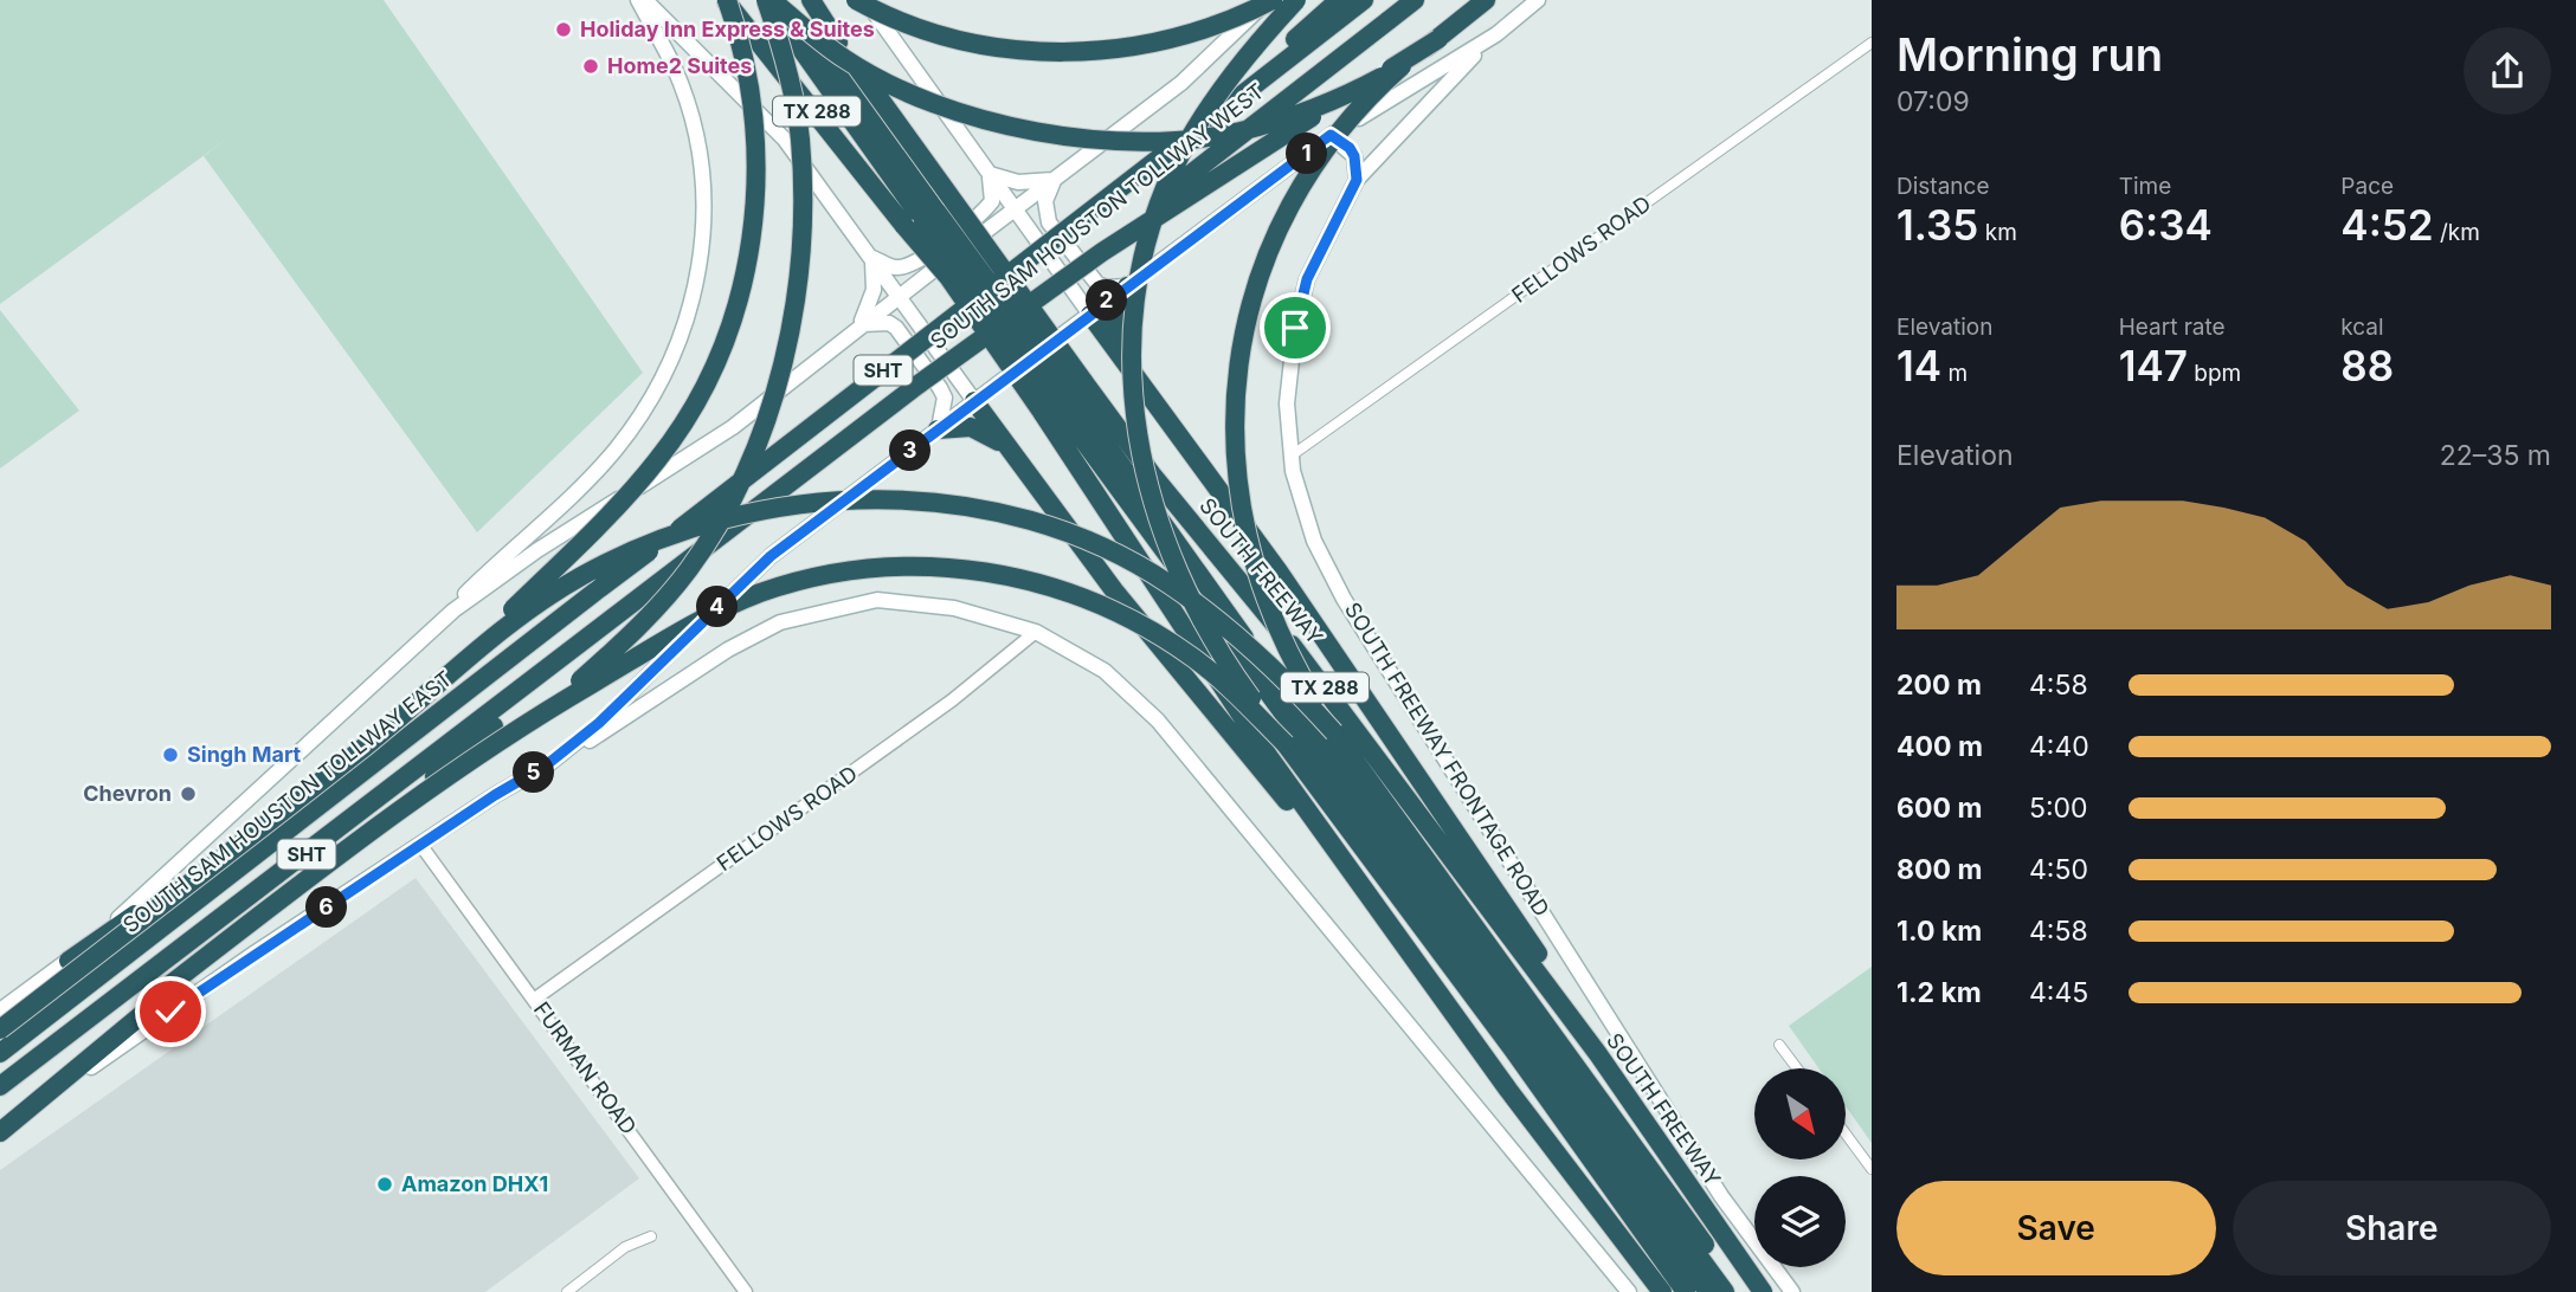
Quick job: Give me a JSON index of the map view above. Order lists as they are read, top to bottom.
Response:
{
  "streets": {
    "highway": [
      "TX 288",
      "SOUTH SAM HOUSTON TOLLWAY WEST",
      "SHT",
      "SOUTH FREEWAY",
      "SOUTH SAM HOUSTON TOLLWAY EAST"
    ],
    "main road": ["SOUTH FREEWAY FRONTAGE ROAD"],
    "street": ["FELLOWS ROAD", "FURMAN ROAD"]
  },
  "crossings": [
    ["SOUTH SAM HOUSTON TOLLWAY WEST", "SHT"],
    ["SOUTH SAM HOUSTON TOLLWAY WEST", "SOUTH SAM HOUSTON TOLLWAY EAST"],
    ["FELLOWS ROAD", "SOUTH FREEWAY FRONTAGE ROAD"],
    ["FELLOWS ROAD", "FURMAN ROAD"]
  ],
  "places": [
    "Holiday Inn Express & Suites",
    "Home2 Suites",
    "Singh Mart",
    "Chevron",
    "Amazon DHX1"
  ],
  "north": "bottom right",
  "page": {
    "heading": ["Morning run", "07:09"],
    "pins": [
      "1",
      "2",
      "3",
      "4",
      "5",
      "6"
    ],
    "stats": [
      ["Distance", "1.35 km"],
      ["Time", "6:34"],
      ["Pace", "4:52 /km"],
      ["Elevation", "14 m"],
      ["Heart rate", "147 bpm"],
      ["kcal", "88"]
    ],
    "chart": ["Elevation", "22–35 m"],
    "list": [
      {
        "name": "200 m",
        "note": "4:58"
      },
      {
        "name": "400 m",
        "note": "4:40"
      },
      {
        "name": "600 m",
        "note": "5:00"
      },
      {
        "name": "800 m",
        "note": "4:50"
      },
      {
        "name": "1.0 km",
        "note": "4:58"
      },
      {
        "name": "1.2 km",
        "note": "4:45"
      }
    ],
    "buttons": ["Save", "Share"]
  }
}
